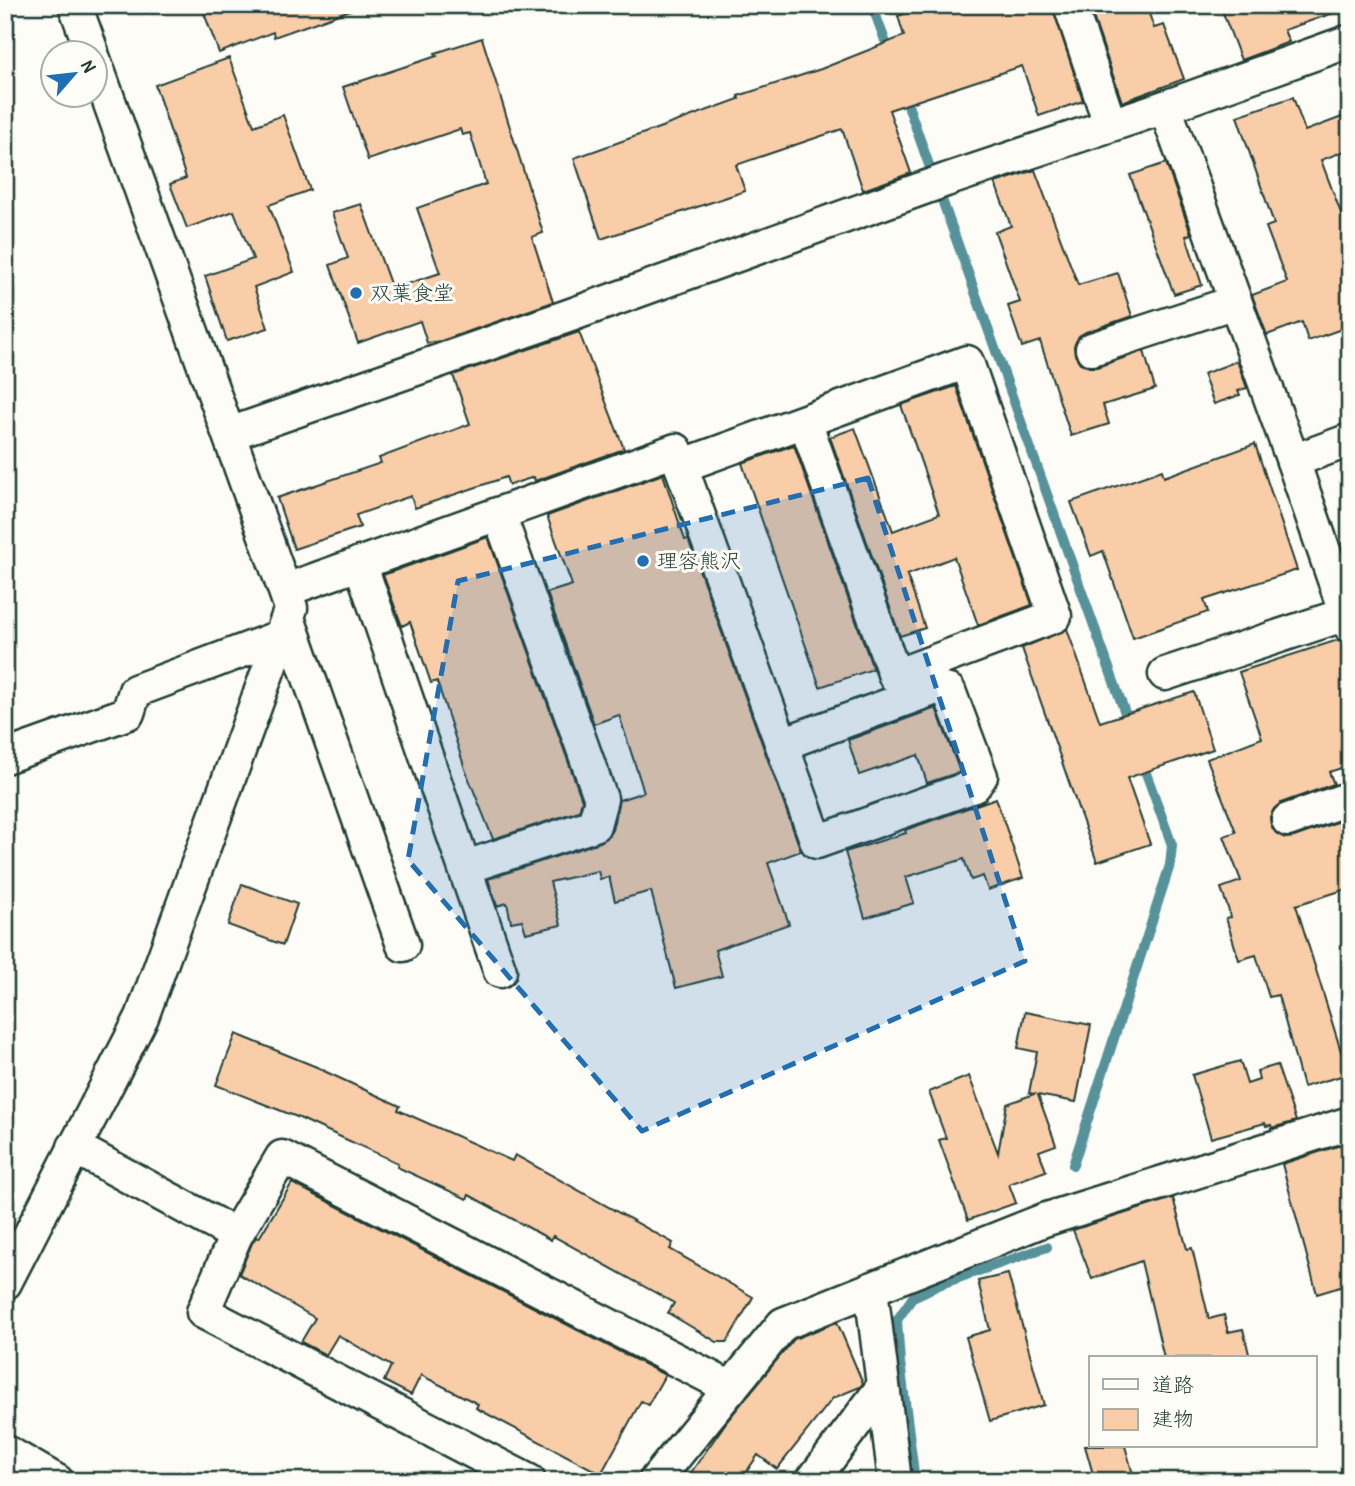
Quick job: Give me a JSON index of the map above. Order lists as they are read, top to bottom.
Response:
{
  "places": ["双葉食堂", "理容熊沢"],
  "legend": ["道路", "建物"],
  "north": "top right"
}
